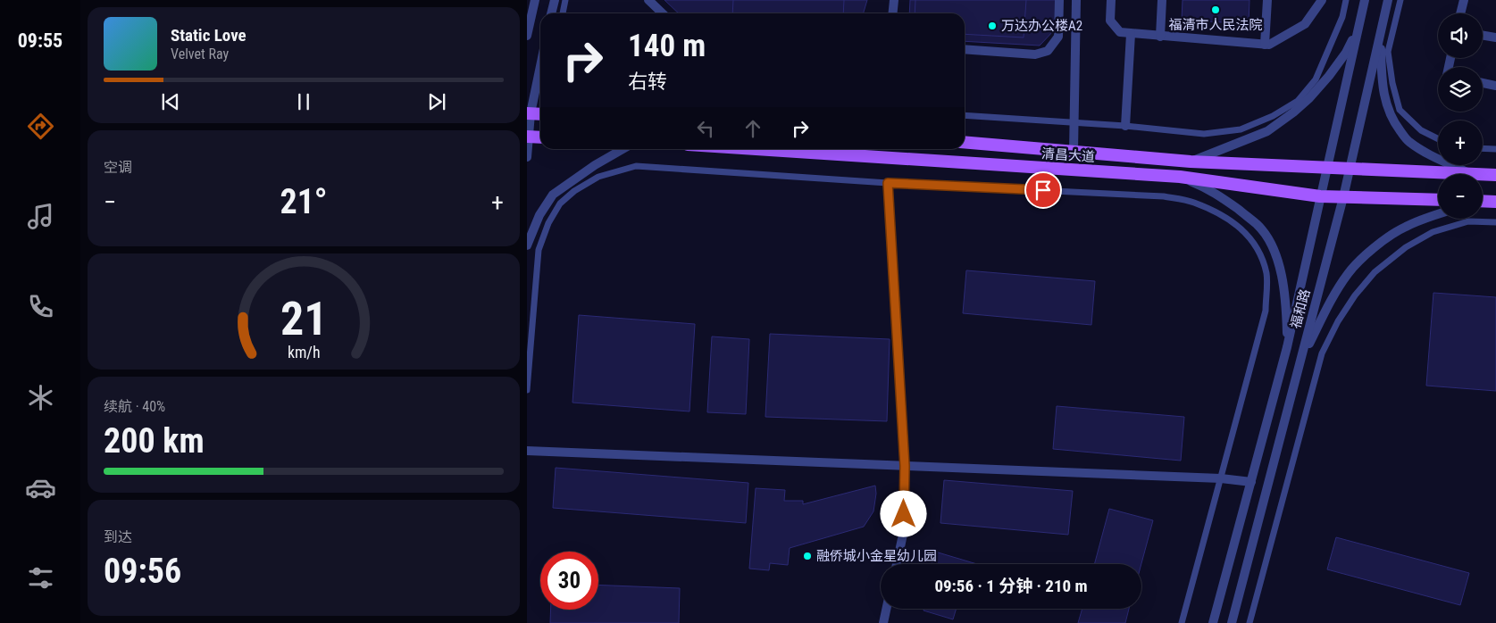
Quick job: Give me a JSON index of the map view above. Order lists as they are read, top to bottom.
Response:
{
  "streets": {
    "main road": ["清昌大道"],
    "street": ["福和路"]
  },
  "crossings": [
    ["清昌大道", "福和路"]
  ],
  "places": ["福清市人民法院", "万达办公楼A2", "融侨城小金星幼儿园"],
  "page": {
    "tabs": "09:55",
    "map_buttons": ["+", "−"],
    "turn": ["140 m", "右转"],
    "song": ["Static Love", "Velvet Ray"],
    "tile": [
      "空调",
      ["续航 · 40%", "200 km"],
      ["到达", "09:56"]
    ],
    "heat": ["−", "21°", "+"],
    "limit": "30",
    "trip": "09:56 · 1 分钟 · 210 m",
    "gauge": ["21", "km/h"]
  }
}
